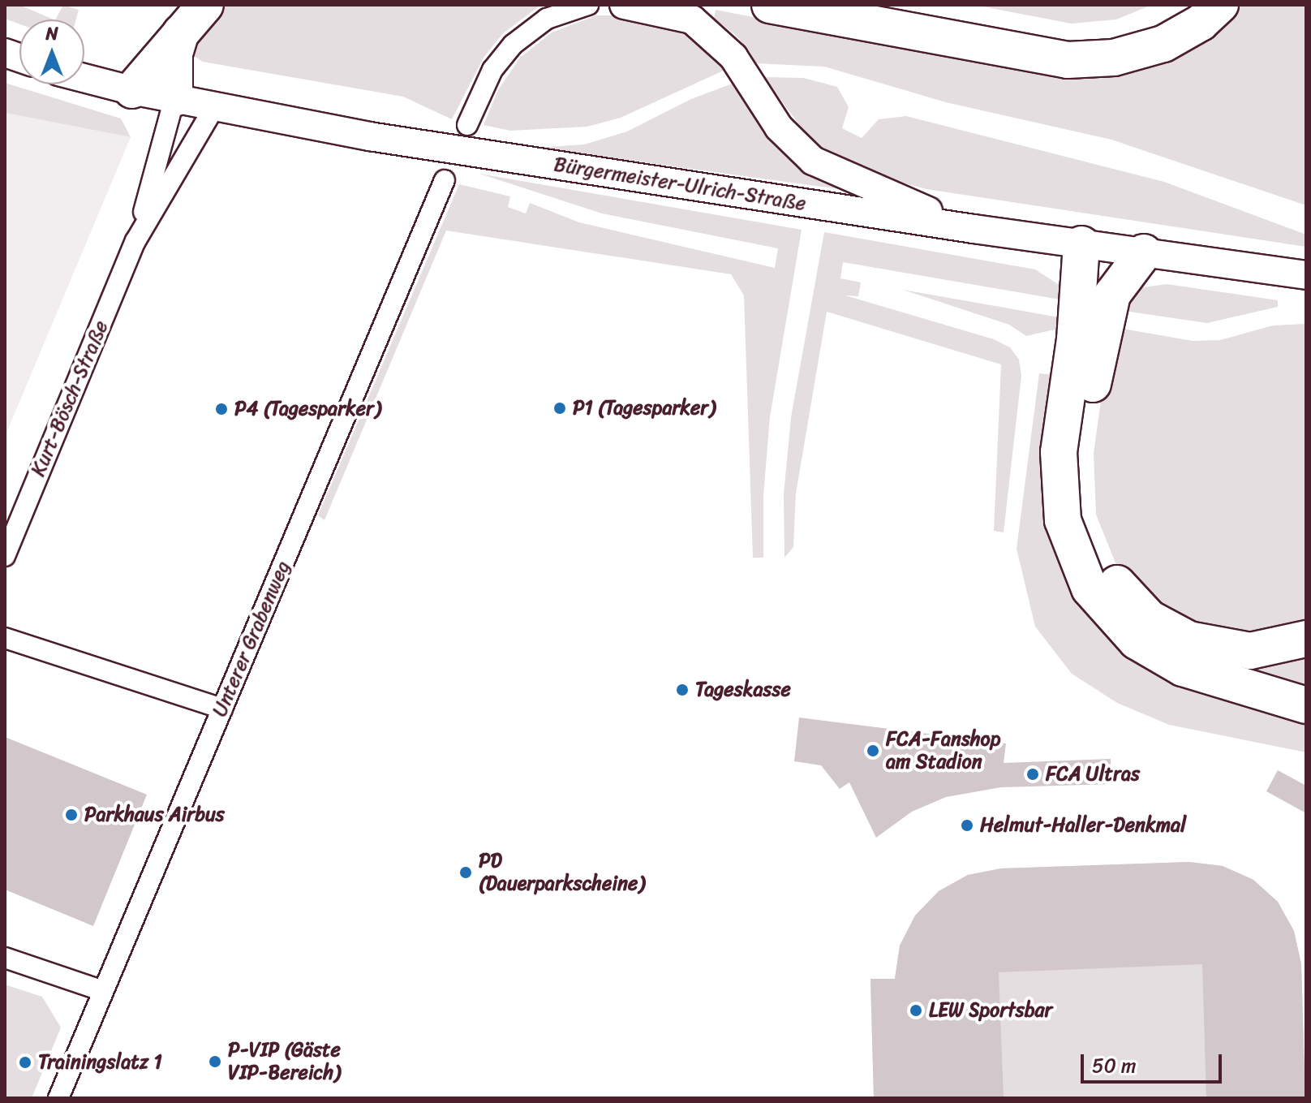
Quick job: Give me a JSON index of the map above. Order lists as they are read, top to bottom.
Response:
{
  "streets": {
    "main road": ["Bürgermeister-Ulrich-Straße"],
    "street": ["Kurt-Bösch-Straße", "Unterer Grabenweg"]
  },
  "crossings": [
    ["Bürgermeister-Ulrich-Straße", "Kurt-Bösch-Straße"]
  ],
  "places": [
    "P1 (Tagesparker)",
    "P4 (Tagesparker)",
    "Tageskasse",
    "FCA-Fanshop am Stadion",
    "FCA Ultras",
    "Parkhaus Airbus",
    "Helmut-Haller-Denkmal",
    "PD (Dauerparkscheine)",
    "LEW Sportsbar",
    "P-VIP (Gäste VIP-Bereich)",
    "Trainingslatz 1"
  ],
  "scale_bar": "50 m",
  "north": "top"
}
